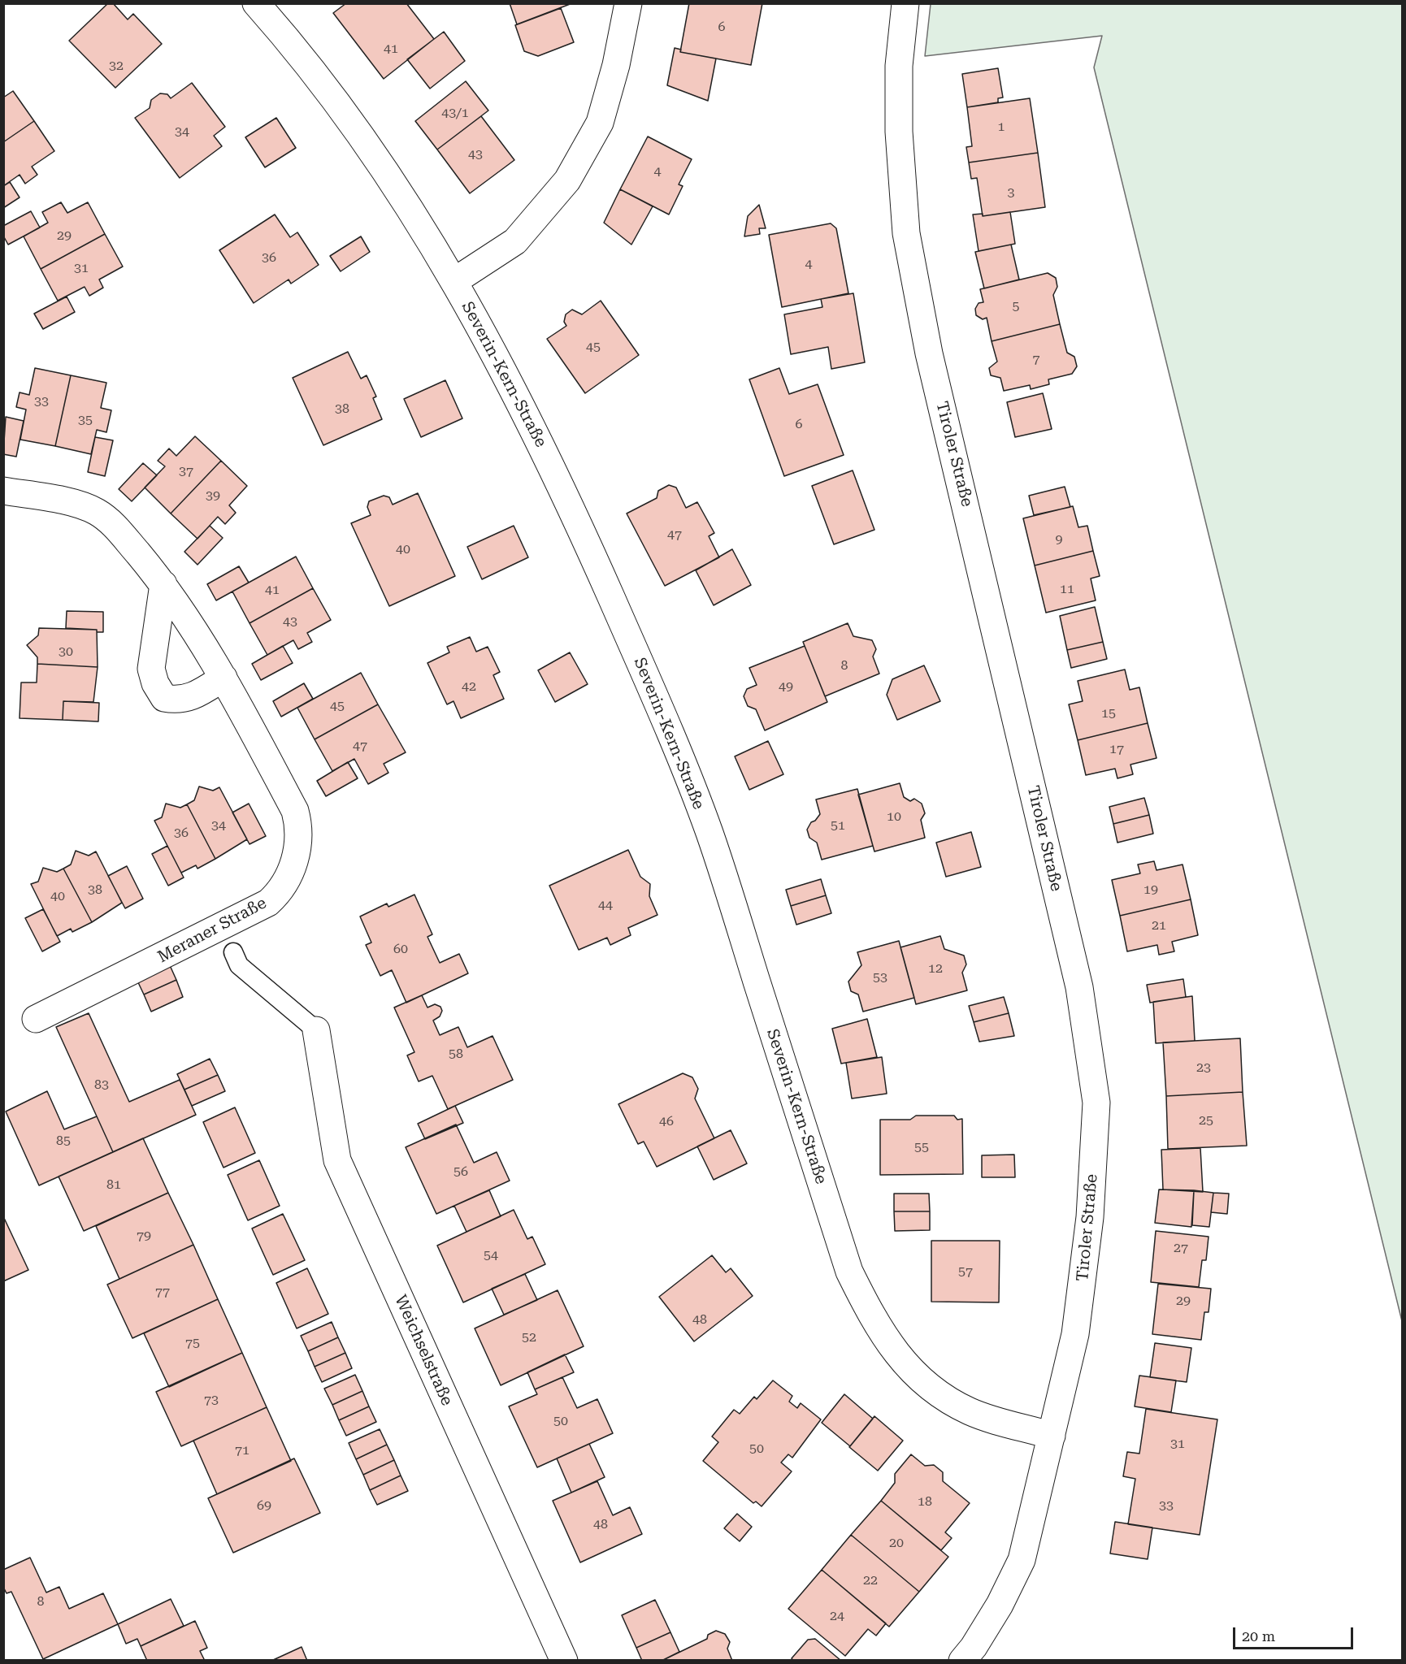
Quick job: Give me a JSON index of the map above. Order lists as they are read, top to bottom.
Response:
{
  "streets": {
    "street": [
      "Severin-Kern-Straße",
      "Tiroler Straße",
      "Meraner Straße",
      "Weichselstraße"
    ]
  },
  "crossings": [
    ["Severin-Kern-Straße", "Tiroler Straße"]
  ],
  "house_numbers": [
    "6",
    "41",
    "32",
    "43/1",
    "1",
    "34",
    "43",
    "4",
    "3",
    "29",
    "36",
    "4",
    "31",
    "5",
    "45",
    "7",
    "33",
    "38",
    "35",
    "6",
    "37",
    "39",
    "47",
    "9",
    "40",
    "11",
    "41",
    "43",
    "30",
    "8",
    "42",
    "49",
    "45",
    "15",
    "47",
    "17",
    "10",
    "34",
    "51",
    "36",
    "38",
    "19",
    "40",
    "44",
    "21",
    "60",
    "12",
    "53",
    "58",
    "23",
    "83",
    "25",
    "46",
    "85",
    "55",
    "56",
    "81",
    "79",
    "27",
    "54",
    "57",
    "77",
    "29",
    "48",
    "52",
    "75",
    "73",
    "50",
    "31",
    "50",
    "71",
    "18",
    "69",
    "33",
    "48",
    "20",
    "22",
    "8",
    "24"
  ],
  "scale_bar": "20 m"
}
